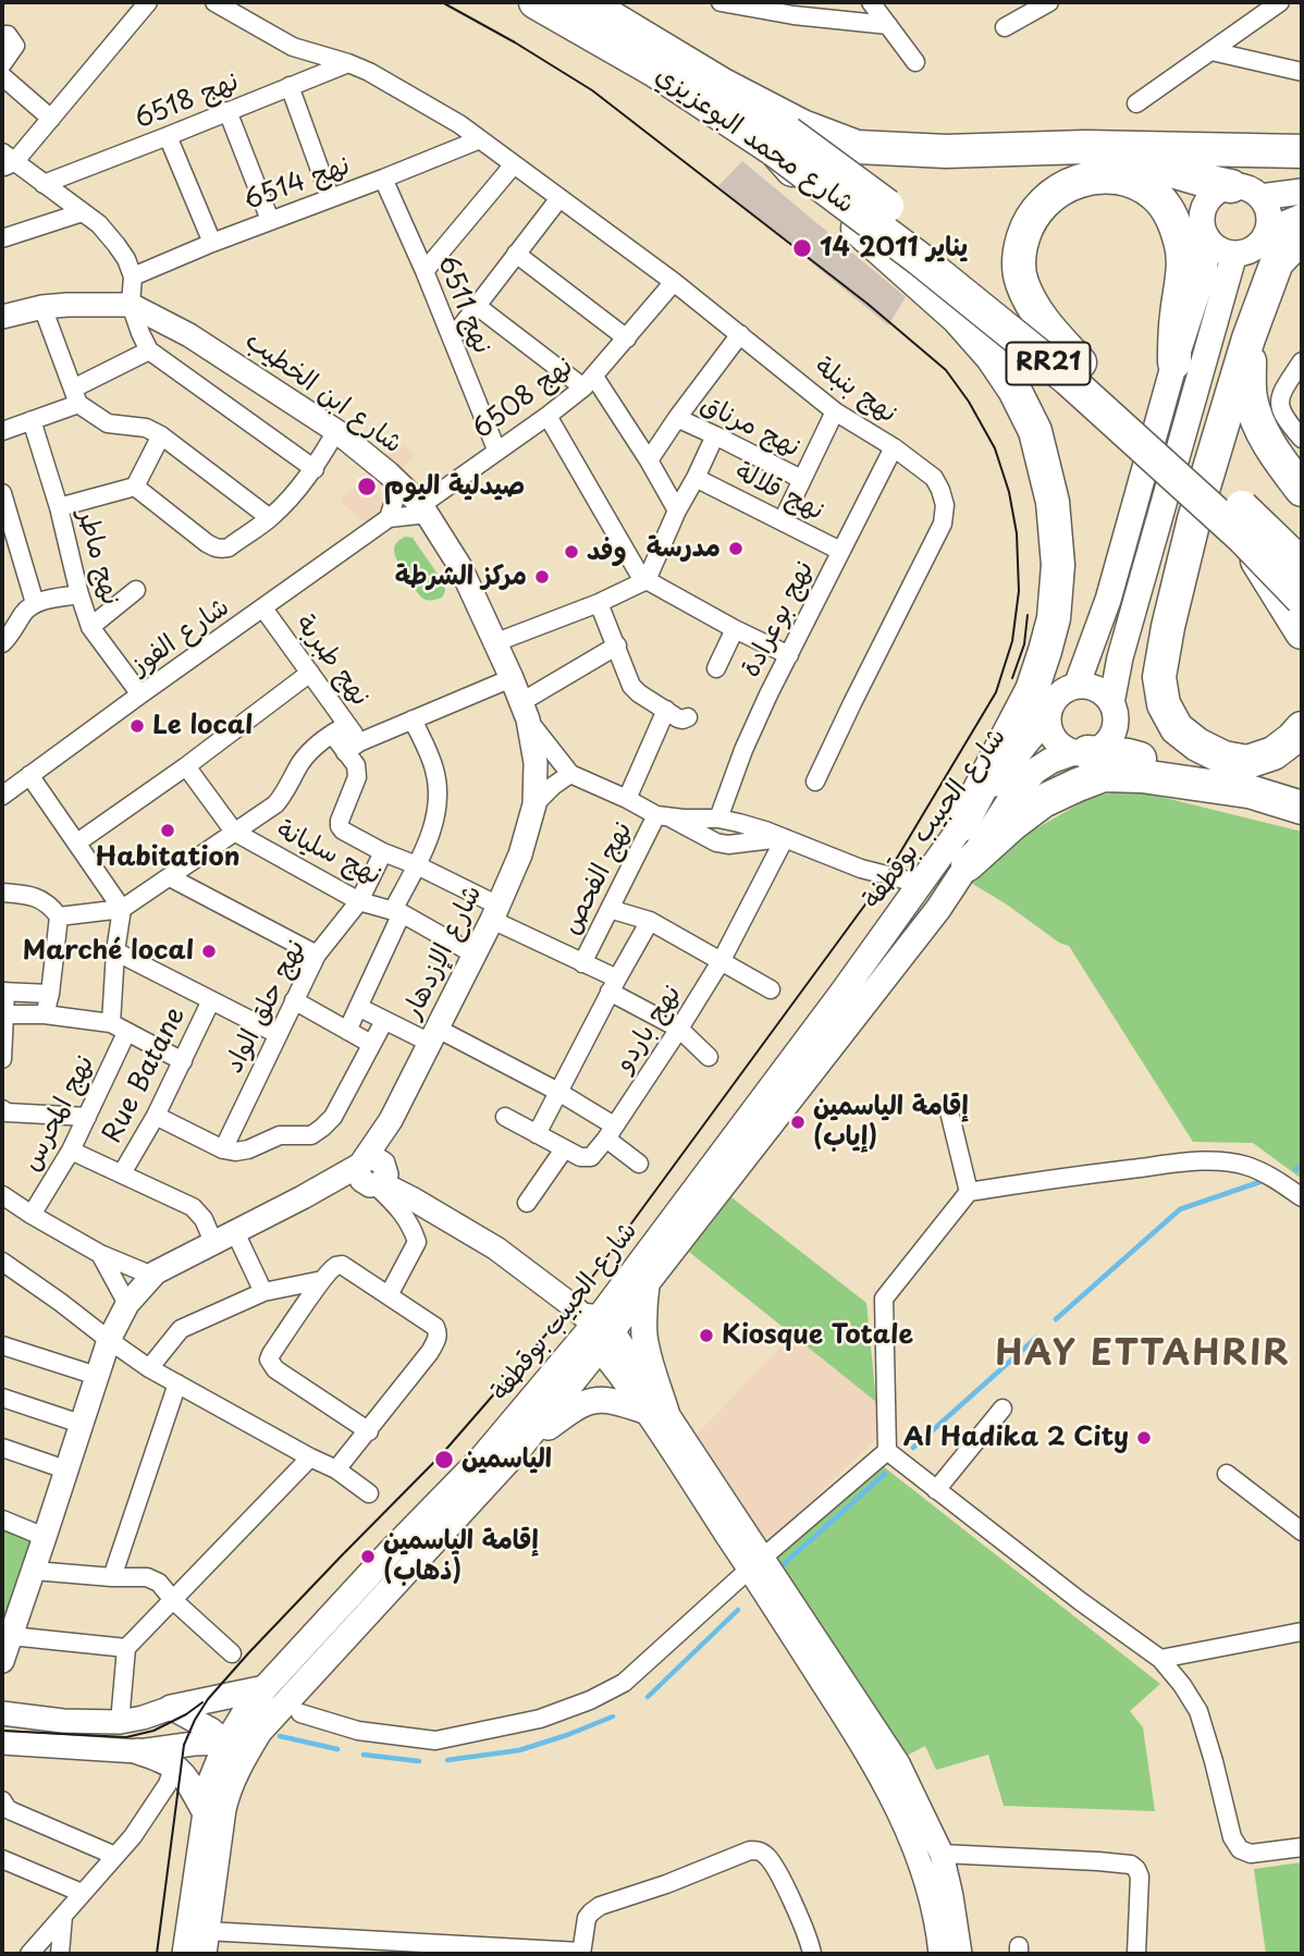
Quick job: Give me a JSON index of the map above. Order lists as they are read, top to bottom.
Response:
{
  "streets": {
    "highway": ["شارع محمد البوعزيزي", "RR21"],
    "main road": ["شارع الحبيب بوقطفة"],
    "street": [
      "نهج 6518",
      "نهج 6514",
      "نهج 6511",
      "نهج بنبلة",
      "شارع ابن الخطيب",
      "نهج 6508",
      "نهج مرناق",
      "نهج قلالة",
      "نهج ماطر",
      "نهج بوعرادة",
      "شارع الفوز",
      "نهج طبربة",
      "نهج سليانة",
      "نهج الفحص",
      "شارع الإزدهار",
      "نهج حلق الواد",
      "نهج باردو",
      "Rue Batane",
      "نهج المحرس"
    ]
  },
  "crossings": [
    ["نهج 6518", "نهج بنبلة"],
    ["نهج 6514", "نهج 6511"],
    ["نهج 6514", "نهج بنبلة"],
    ["نهج 6511", "نهج 6508"],
    ["نهج بنبلة", "نهج 6508"],
    ["نهج بنبلة", "نهج بوعرادة"],
    ["شارع ابن الخطيب", "نهج 6508"],
    ["شارع ابن الخطيب", "نهج بوعرادة"],
    ["شارع ابن الخطيب", "شارع الفوز"],
    ["شارع ابن الخطيب", "شارع الحبيب بوقطفة"],
    ["شارع ابن الخطيب", "نهج الفحص"],
    ["شارع ابن الخطيب", "شارع الإزدهار"],
    ["شارع ابن الخطيب", "نهج باردو"],
    ["نهج 6508", "شارع الفوز"],
    ["نهج قلالة", "نهج بوعرادة"],
    ["نهج ماطر", "شارع الفوز"],
    ["شارع الفوز", "نهج طبربة"],
    ["نهج طبربة", "نهج الفحص"],
    ["نهج طبربة", "شارع الإزدهار"],
    ["نهج طبربة", "نهج حلق الواد"],
    ["نهج طبربة", "نهج باردو"],
    ["نهج سليانة", "شارع الإزدهار"],
    ["نهج سليانة", "نهج حلق الواد"]
  ],
  "districts": ["HAY ETTAHRIR"],
  "places": [
    "14 يناير 2011",
    "صيدلية اليوم",
    "مدرسة",
    "وفد",
    "مركز الشرطة",
    "Le local",
    "Habitation",
    "Marché local",
    "إقامة الياسمين (إياب)",
    "Kiosque Totale",
    "Al Hadika 2 City",
    "الياسمين",
    "إقامة الياسمين (ذهاب)"
  ]
}
